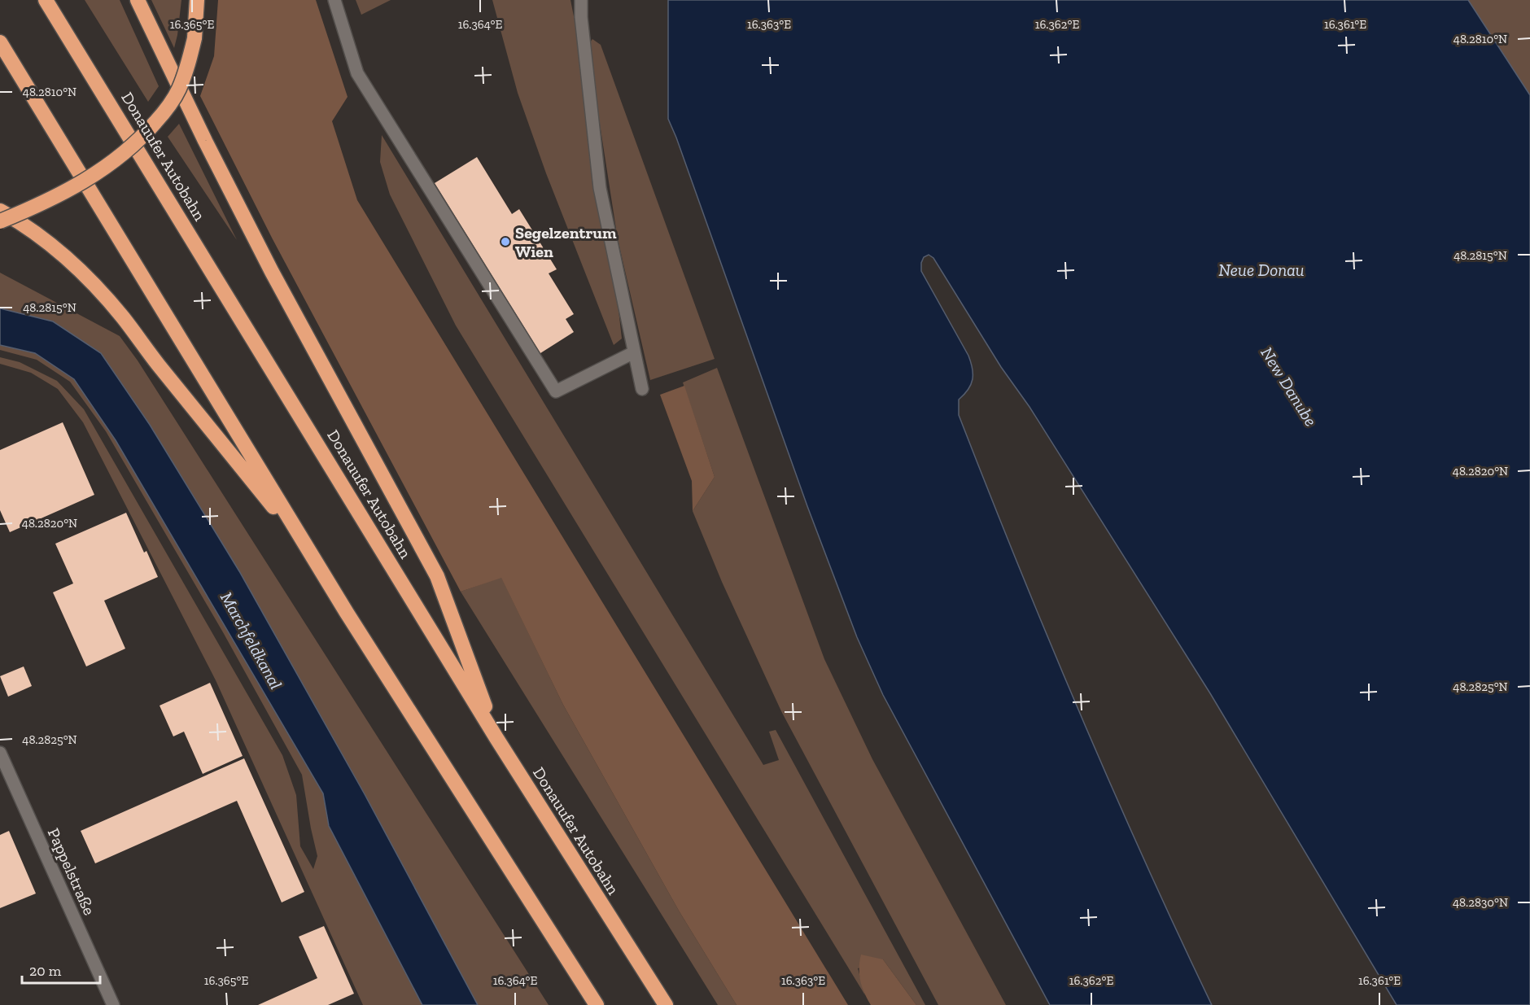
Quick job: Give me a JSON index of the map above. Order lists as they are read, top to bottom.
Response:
{
  "streets": {
    "highway": ["Donauufer Autobahn"],
    "street": ["Pappelstraße"]
  },
  "water": ["Neue Donau", "New Danube", "Marchfeldkanal"],
  "places": ["Segelzentrum Wien"],
  "scale_bar": "20 m",
  "coordinates": [
    "16.365°E",
    "16.364°E",
    "16.363°E",
    "16.362°E",
    "16.361°E",
    "48.2810°N",
    "48.2815°N",
    "48.2820°N",
    "48.2825°N",
    "48.2830°N"
  ]
}
